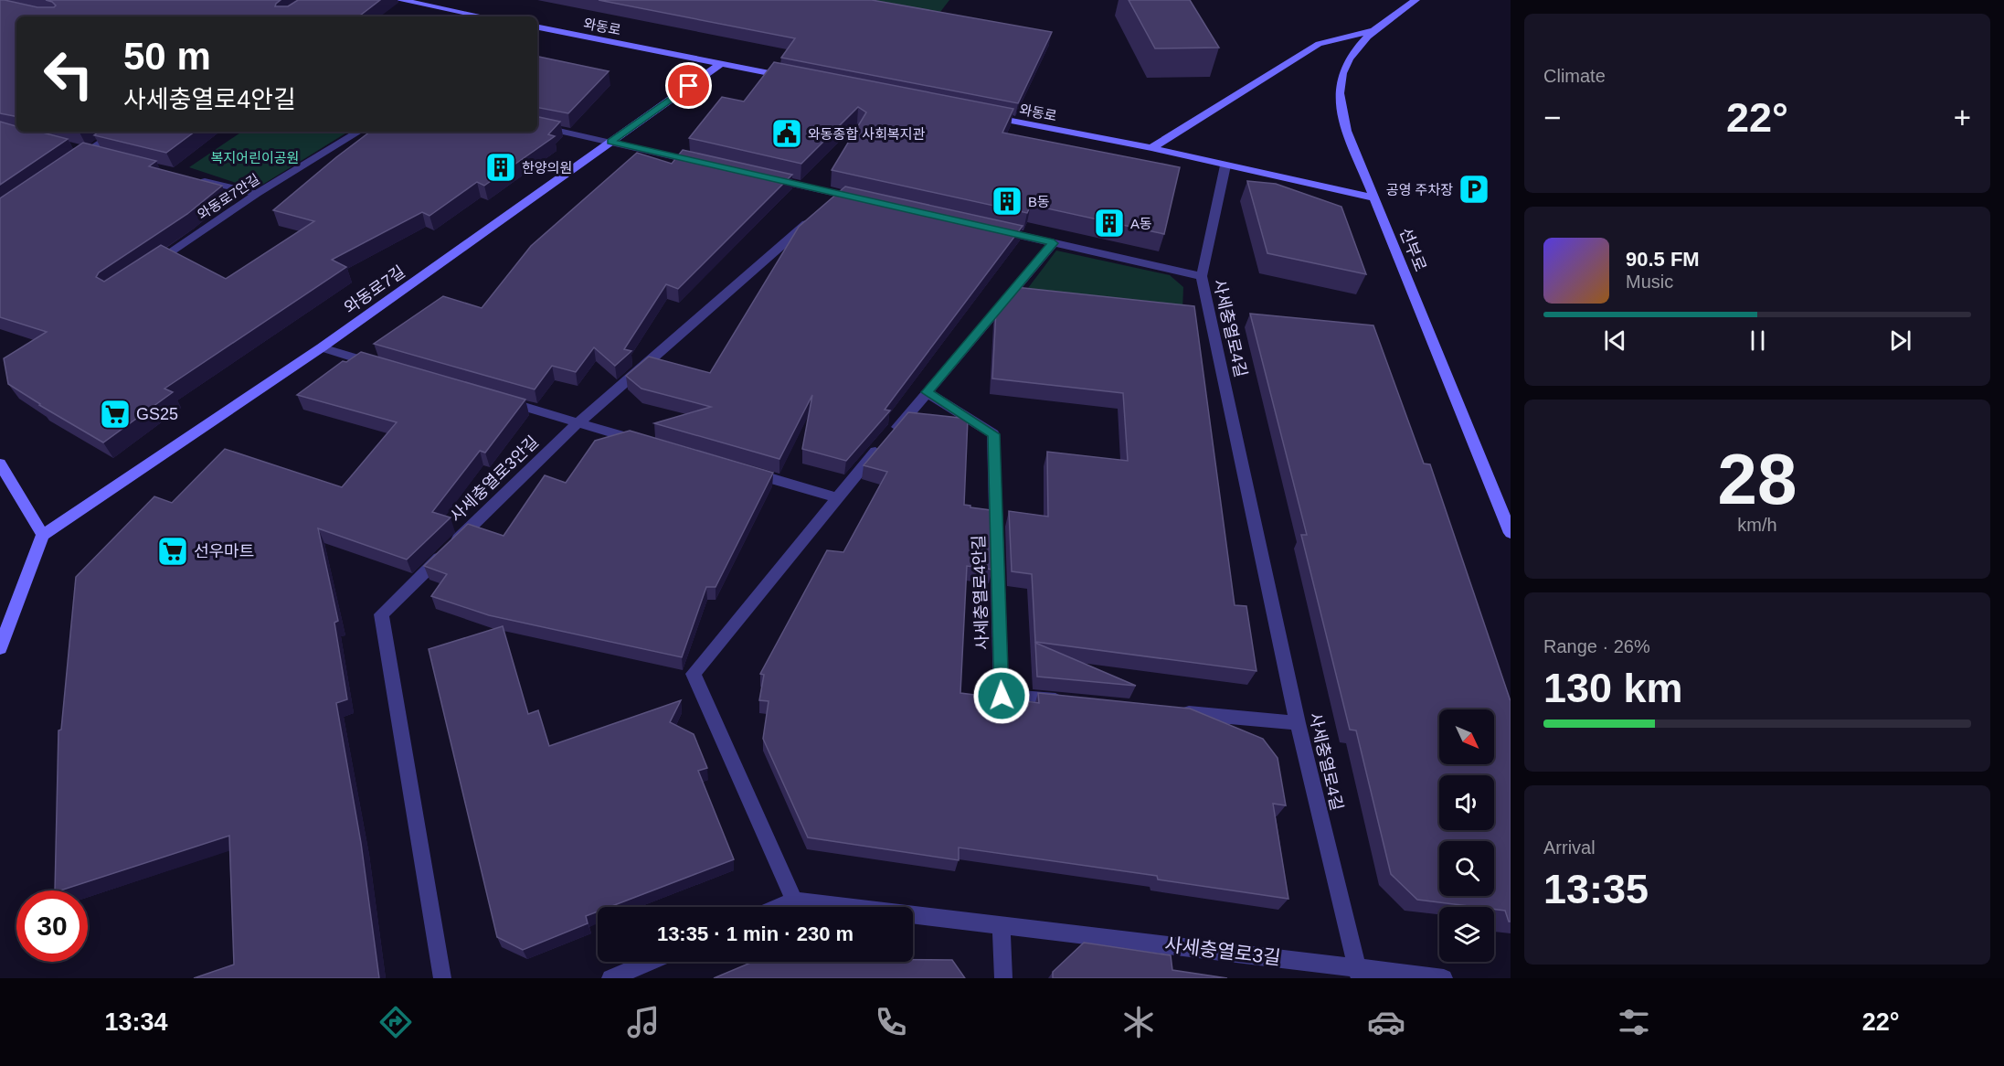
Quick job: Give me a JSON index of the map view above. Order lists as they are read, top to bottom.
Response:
{
  "streets": {
    "main road": ["와동로", "선부로", "와동로7길"],
    "street": [
      "와동로7안길",
      "사세충열로4길",
      "사세충열로3안길",
      "사세충열로4안길",
      "사세충열로3길"
    ]
  },
  "crossings": [
    ["와동로", "선부로"],
    ["와동로", "와동로7길"],
    ["사세충열로4길", "사세충열로3길"]
  ],
  "parks": ["복지어린이공원"],
  "places": {
    "public building": ["와동종합 사회복지관"],
    "building": ["한양의원", "B동", "A동"],
    "parking": ["공영 주차장"],
    "supermarket": ["GS25", "선우마트"]
  },
  "north": "bottom right",
  "page": {
    "tile": [
      "Climate",
      ["28", "km/h"],
      ["Range · 26%", "130 km"],
      ["Arrival", "13:35"]
    ],
    "turn": ["50 m", "사세충열로4안길"],
    "heat": ["−", "22°", "+"],
    "song": ["90.5 FM", "Music"],
    "limit": "30",
    "trip": "13:35 · 1 min · 230 m",
    "tabs": ["13:34", "22°"]
  }
}
